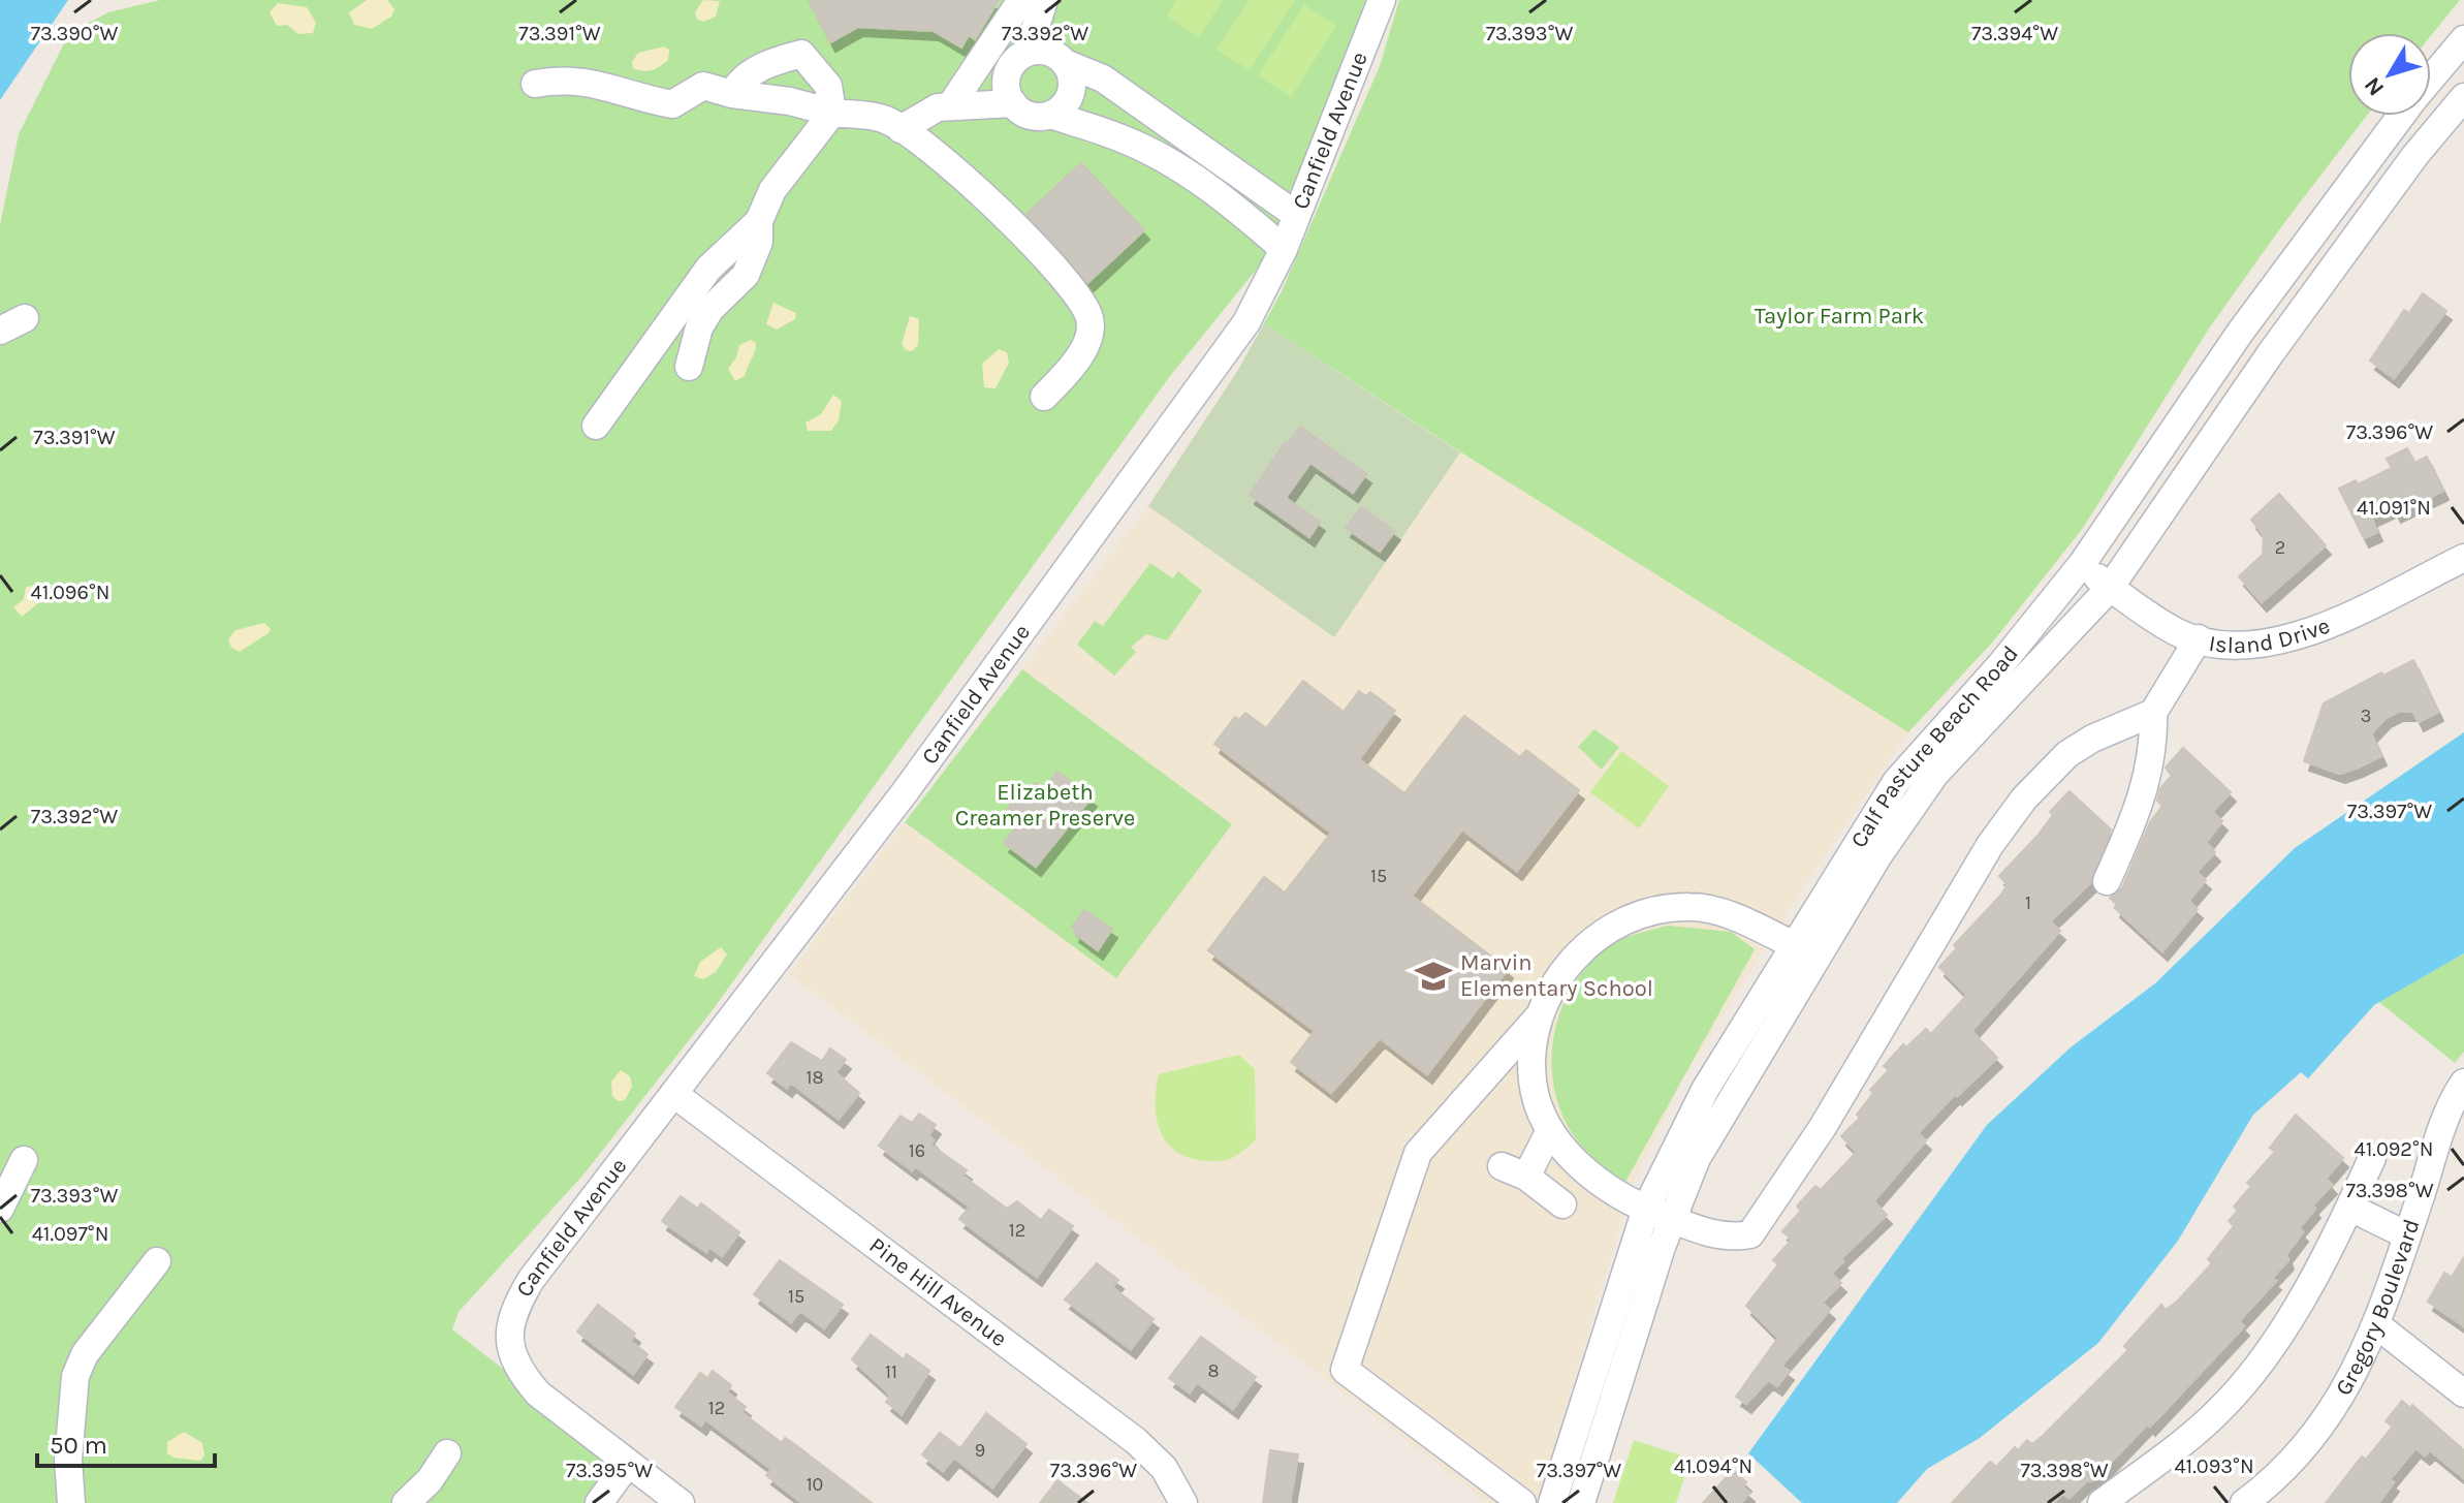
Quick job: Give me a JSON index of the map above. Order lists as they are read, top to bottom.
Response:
{
  "streets": {
    "street": [
      "Canfield Avenue",
      "Island Drive",
      "Calf Pasture Beach Road",
      "Pine Hill Avenue",
      "Gregory Boulevard"
    ]
  },
  "crossings": [
    ["Canfield Avenue", "Pine Hill Avenue"],
    ["Island Drive", "Calf Pasture Beach Road"]
  ],
  "parks": ["Taylor Farm Park", "Elizabeth Creamer Preserve"],
  "places": {
    "school or university": ["Marvin Elementary School"]
  },
  "house_numbers": [
    "2",
    "3",
    "15",
    "1",
    "18",
    "16",
    "12",
    "15",
    "8",
    "11",
    "12",
    "9",
    "10"
  ],
  "scale_bar": "50 m",
  "north": "bottom left",
  "coordinates": [
    "73.390°W",
    "73.391°W",
    "73.392°W",
    "73.393°W",
    "73.394°W",
    "73.396°W",
    "41.091°N",
    "41.096°N",
    "73.397°W",
    "41.092°N",
    "73.398°W",
    "41.097°N",
    "41.094°N",
    "41.093°N",
    "73.395°W"
  ]
}
